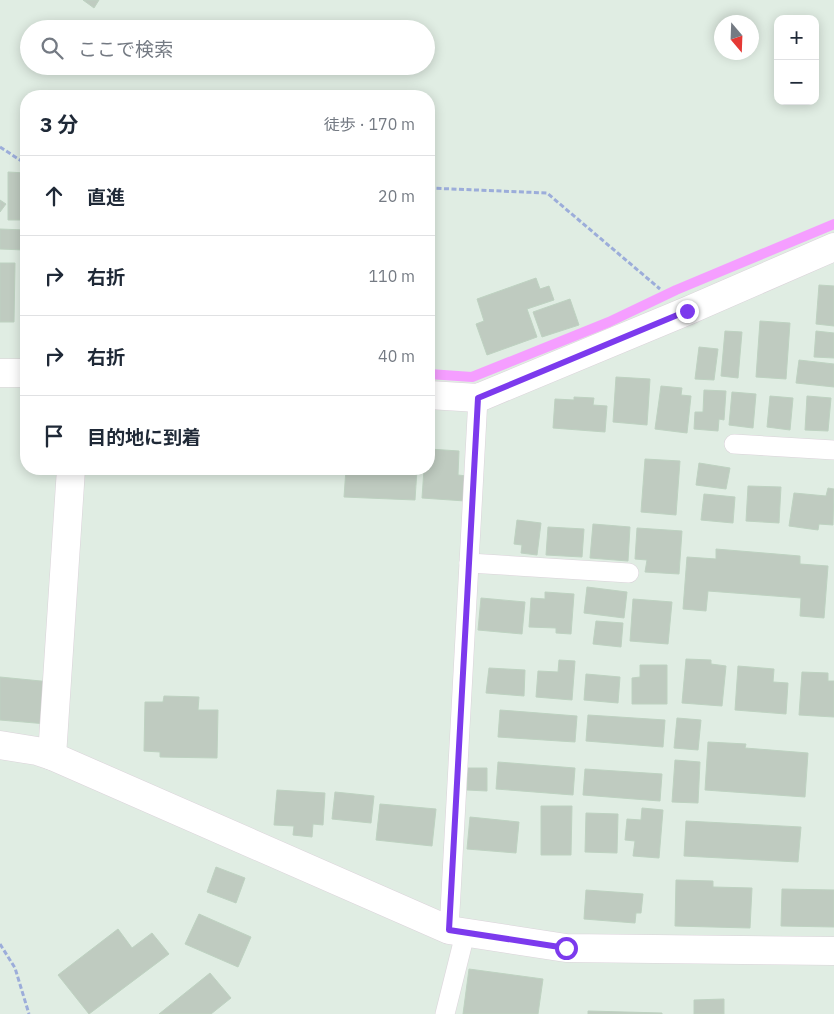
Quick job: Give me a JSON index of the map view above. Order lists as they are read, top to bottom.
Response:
{
  "north": "bottom",
  "page": {
    "map_buttons": ["+", "−"],
    "search": "ここで検索",
    "heading": ["3 分", "徒歩 · 170 m"],
    "list": [
      ["直進", "20 m"],
      ["右折", "110 m"],
      ["右折", "40 m"],
      "目的地に到着"
    ]
  }
}
